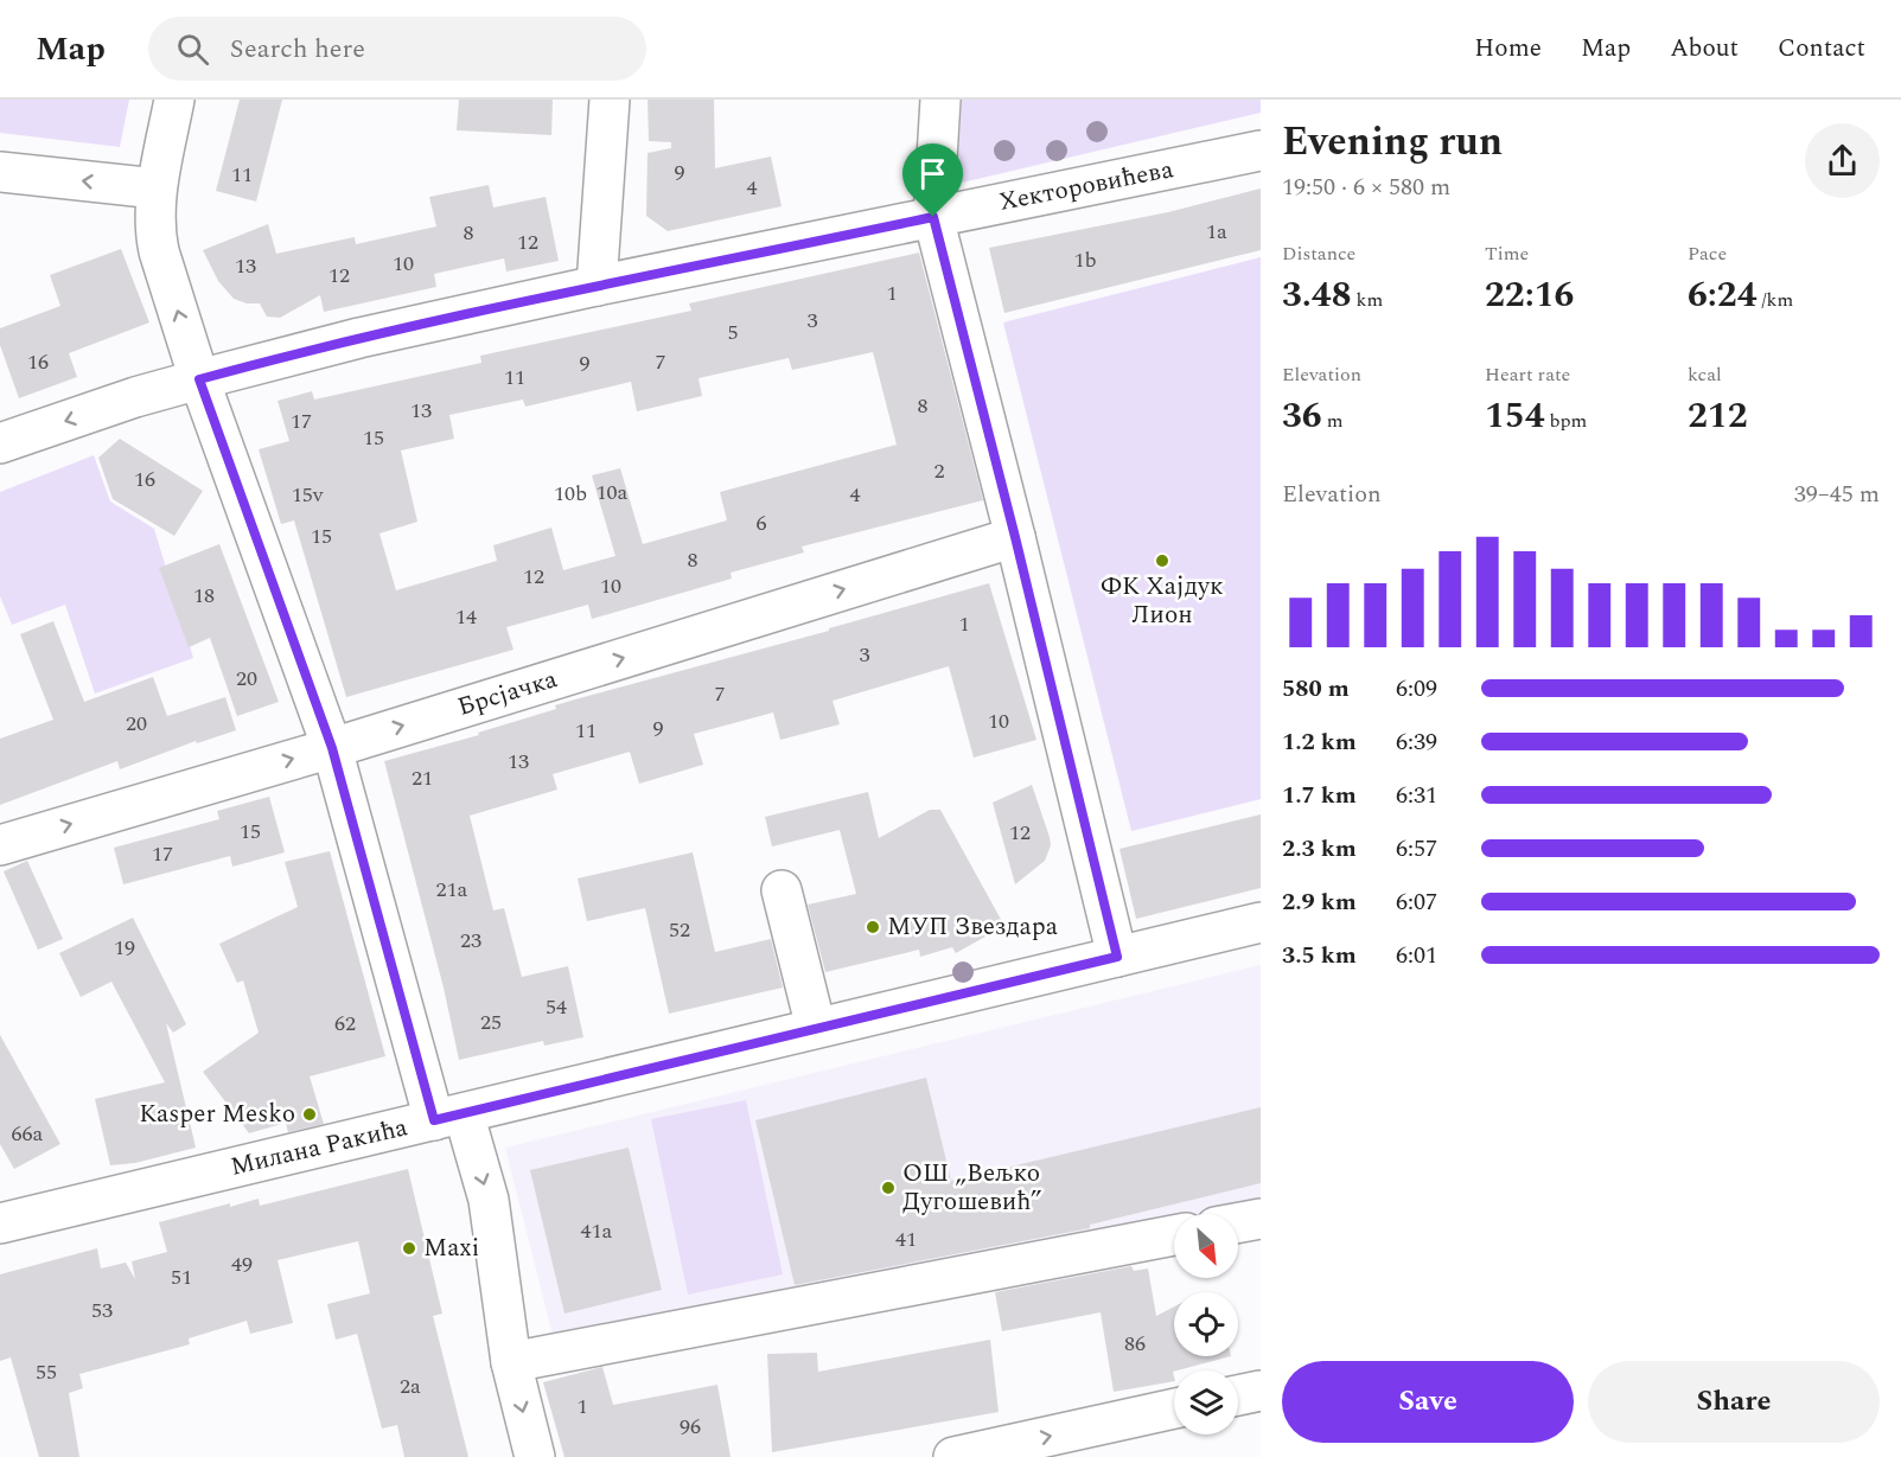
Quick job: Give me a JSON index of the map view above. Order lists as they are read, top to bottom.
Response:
{
  "streets": {
    "street": ["Хекторовићева", "Брсјачка", "Милана Ракића"]
  },
  "one_way": ["Брсјачка"],
  "places": [
    "ФК Хајдук Лион",
    "МУП Звездара",
    "Kasper Mesko",
    "ОШ „Вељко Дугошевић”",
    "Maxi"
  ],
  "house_numbers": [
    "9",
    "11",
    "4",
    "1a",
    "8",
    "12",
    "1b",
    "10",
    "13",
    "12",
    "1",
    "3",
    "5",
    "16",
    "7",
    "9",
    "11",
    "8",
    "13",
    "17",
    "15",
    "2",
    "16",
    "10a",
    "10b",
    "15v",
    "4",
    "6",
    "15",
    "8",
    "12",
    "10",
    "18",
    "14",
    "1",
    "3",
    "20",
    "7",
    "10",
    "20",
    "9",
    "11",
    "13",
    "21",
    "15",
    "12",
    "17",
    "21a",
    "52",
    "23",
    "19",
    "54",
    "25",
    "62",
    "66a",
    "41a",
    "41",
    "49",
    "51",
    "53",
    "86",
    "55",
    "2a",
    "1",
    "96"
  ],
  "north": "bottom right",
  "page": {
    "header": "Map",
    "search": "Search here",
    "nav": [
      "Home",
      "Map",
      "About",
      "Contact"
    ],
    "heading": ["Evening run", "19:50 · 6 × 580 m"],
    "stats": [
      ["Distance", "3.48 km"],
      ["Time", "22:16"],
      ["Pace", "6:24 /km"],
      ["Elevation", "36 m"],
      ["Heart rate", "154 bpm"],
      ["kcal", "212"]
    ],
    "chart": ["Elevation", "39–45 m"],
    "list": [
      {
        "name": "580 m",
        "note": "6:09"
      },
      {
        "name": "1.2 km",
        "note": "6:39"
      },
      {
        "name": "1.7 km",
        "note": "6:31"
      },
      {
        "name": "2.3 km",
        "note": "6:57"
      },
      {
        "name": "2.9 km",
        "note": "6:07"
      },
      {
        "name": "3.5 km",
        "note": "6:01"
      }
    ],
    "buttons": ["Save", "Share"]
  }
}
